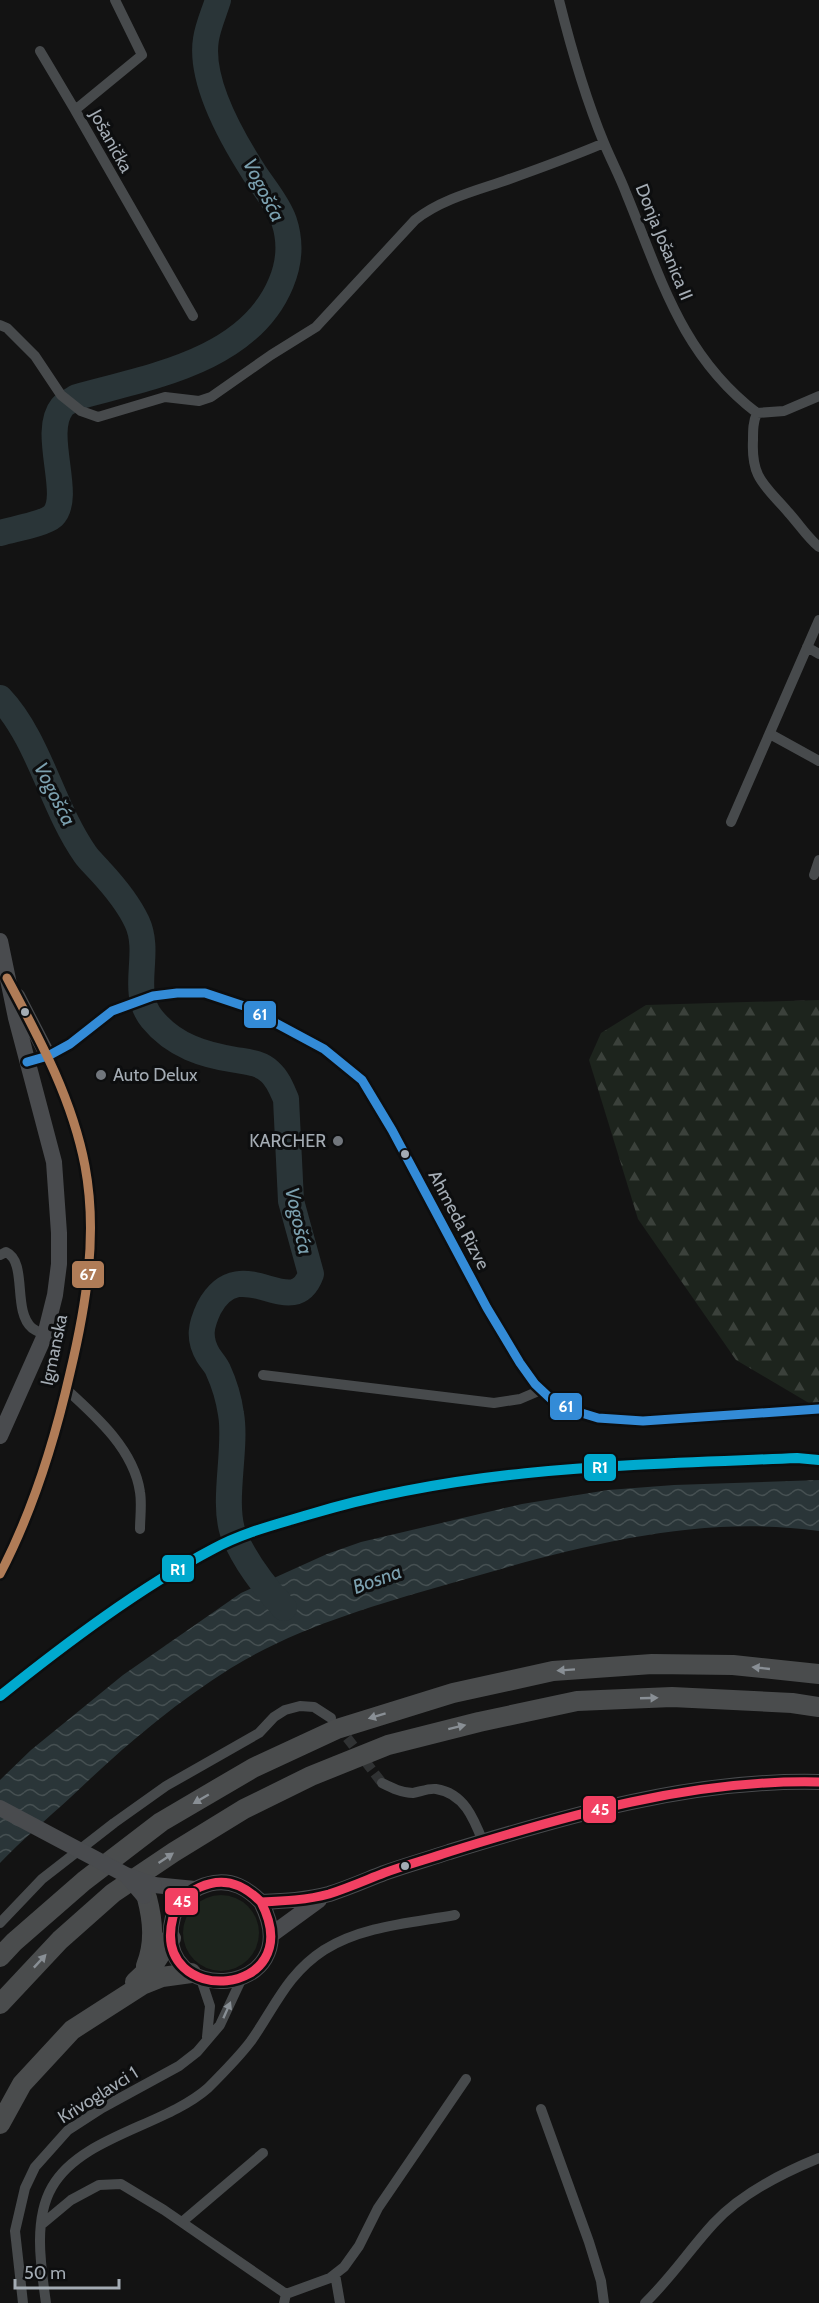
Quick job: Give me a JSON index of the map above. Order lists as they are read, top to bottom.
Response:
{
  "streets": {
    "street": [
      "Jošanička",
      "Donja Jošanica II",
      "Ahmeda Rizve",
      "Igmanska",
      "Krivoglavci 1"
    ]
  },
  "crossings": [
    ["Ahmeda Rizve", "Igmanska"]
  ],
  "water": ["Vogošća", "Bosna"],
  "places": ["Auto Delux", "KARCHER"],
  "lines": [
    "transit line 67",
    "transit line 61",
    "transit line R1",
    "transit line 45"
  ],
  "scale_bar": "50 m"
}
